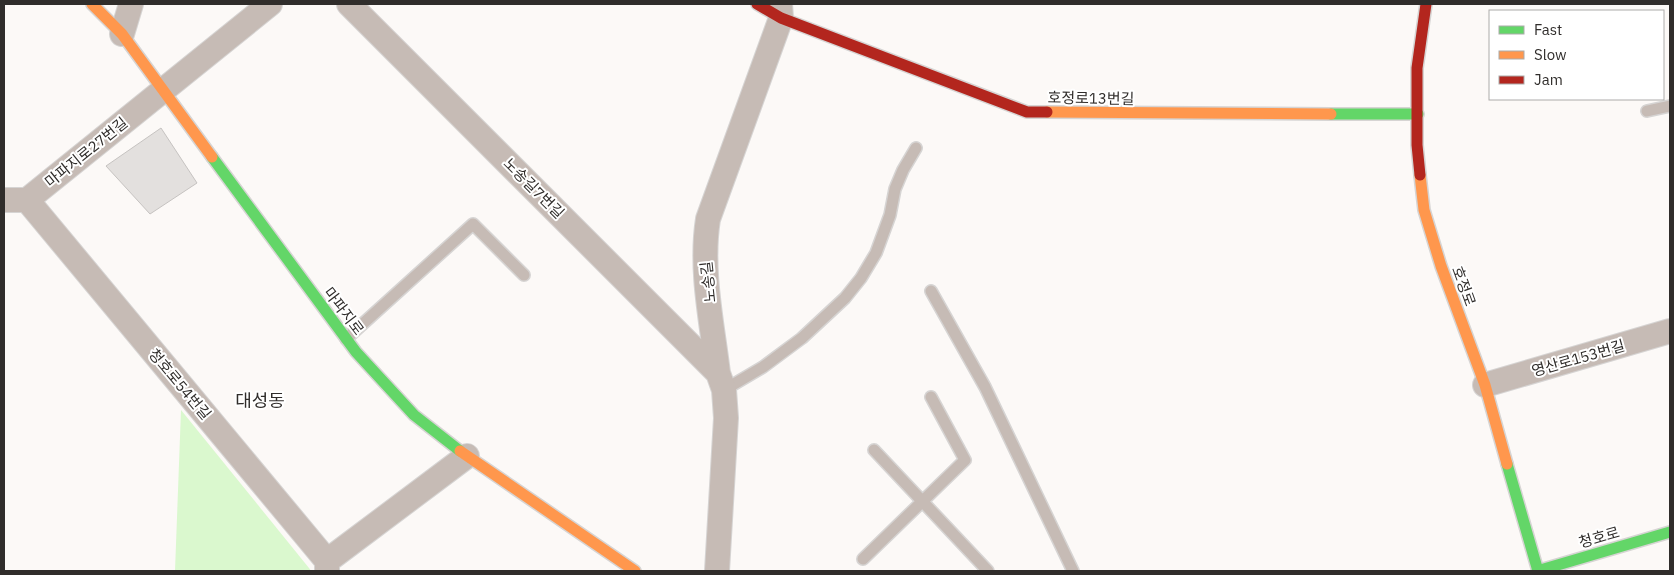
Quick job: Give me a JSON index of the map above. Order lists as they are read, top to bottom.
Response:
{
  "streets": {
    "street": [
      "호정로13번길",
      "마파지로27번길",
      "노송길7번길",
      "노송길",
      "호정로",
      "마파지로",
      "영산로153번길",
      "청호로54번길",
      "청호로"
    ]
  },
  "crossings": [
    ["호정로13번길", "노송길"],
    ["호정로13번길", "호정로"],
    ["마파지로27번길", "마파지로"],
    ["마파지로27번길", "청호로54번길"],
    ["노송길7번길", "노송길"],
    ["호정로", "영산로153번길"],
    ["호정로", "청호로"]
  ],
  "districts": ["대성동"],
  "legend": ["Fast", "Slow", "Jam"]
}
